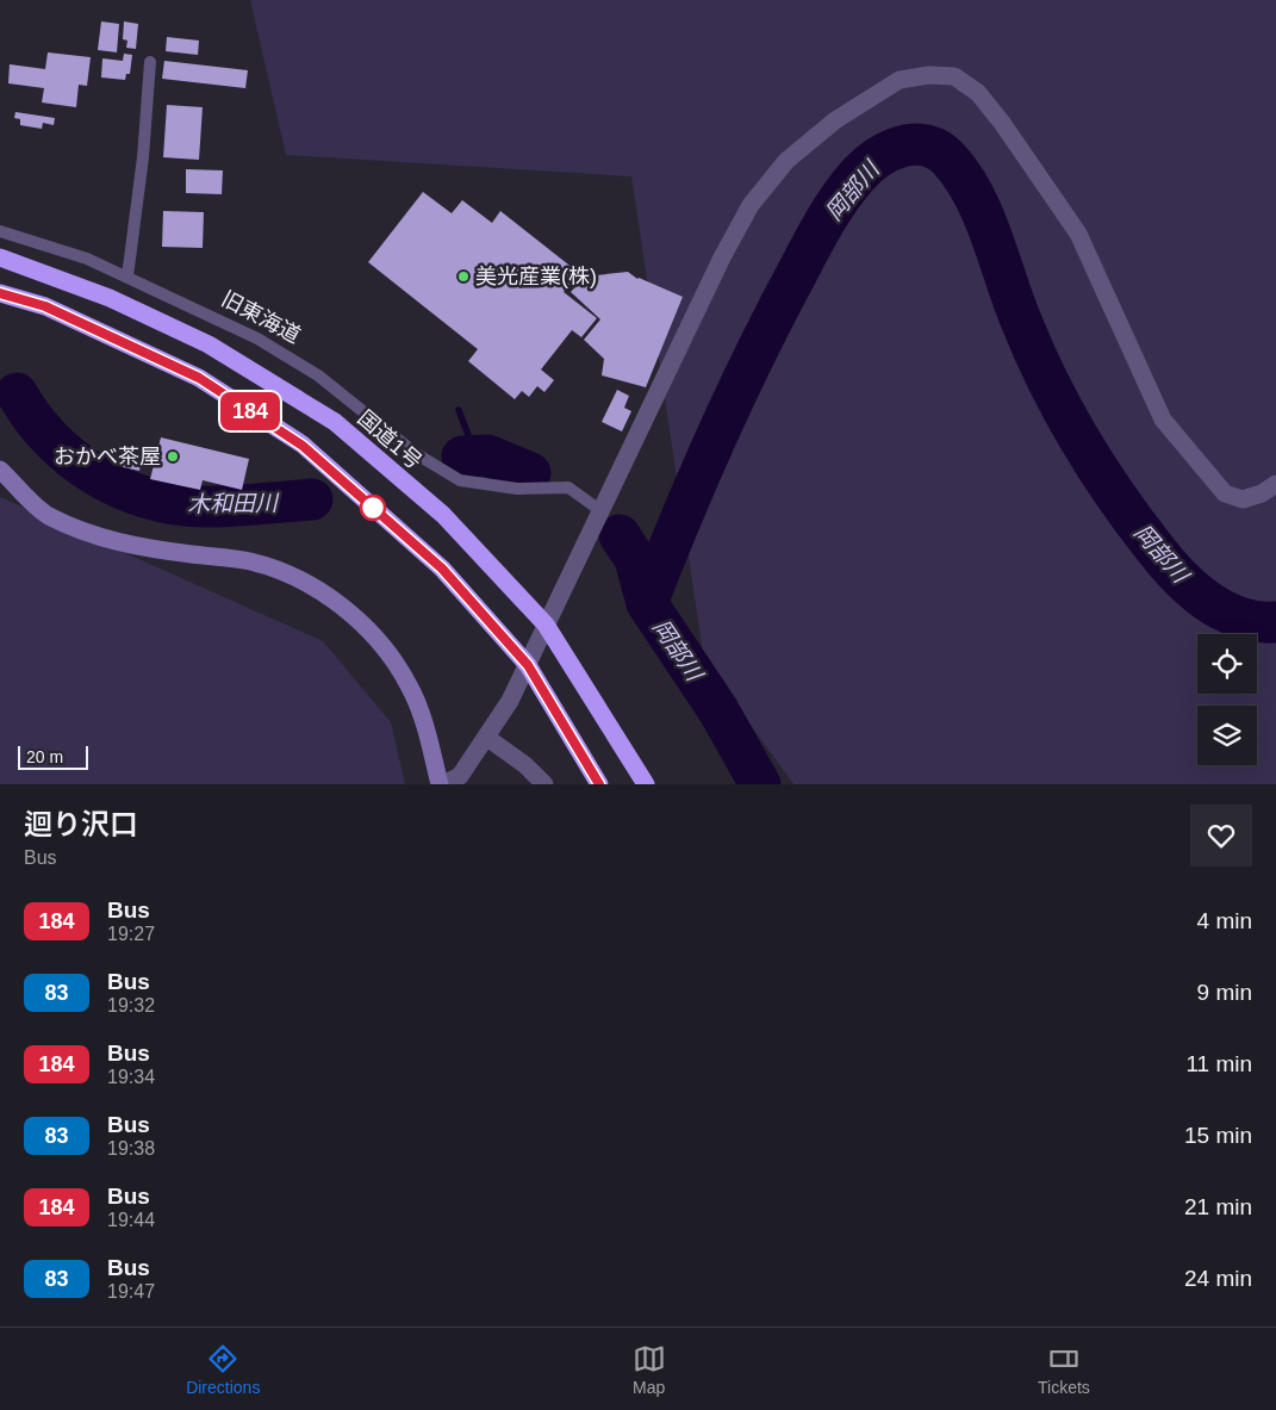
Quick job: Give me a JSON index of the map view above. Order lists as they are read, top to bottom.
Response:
{
  "streets": {
    "highway": ["国道1号"],
    "lane": ["旧東海道"]
  },
  "water": ["岡部川", "木和田川"],
  "places": ["美光産業(株)", "おかべ茶屋"],
  "lines": ["bus line 184"],
  "scale_bar": "20 m",
  "page": {
    "on_map": "184",
    "scale": "20 m",
    "heading": ["迴り沢口", "Bus"],
    "list": [
      {
        "mark": "184",
        "name": "Bus",
        "note": "19:27",
        "value": "4 min"
      },
      {
        "mark": "83",
        "name": "Bus",
        "note": "19:32",
        "value": "9 min"
      },
      {
        "mark": "184",
        "name": "Bus",
        "note": "19:34",
        "value": "11 min"
      },
      {
        "mark": "83",
        "name": "Bus",
        "note": "19:38",
        "value": "15 min"
      },
      {
        "mark": "184",
        "name": "Bus",
        "note": "19:44",
        "value": "21 min"
      },
      {
        "mark": "83",
        "name": "Bus",
        "note": "19:47",
        "value": "24 min"
      }
    ],
    "tabs": ["Directions", "Map", "Tickets"]
  }
}
